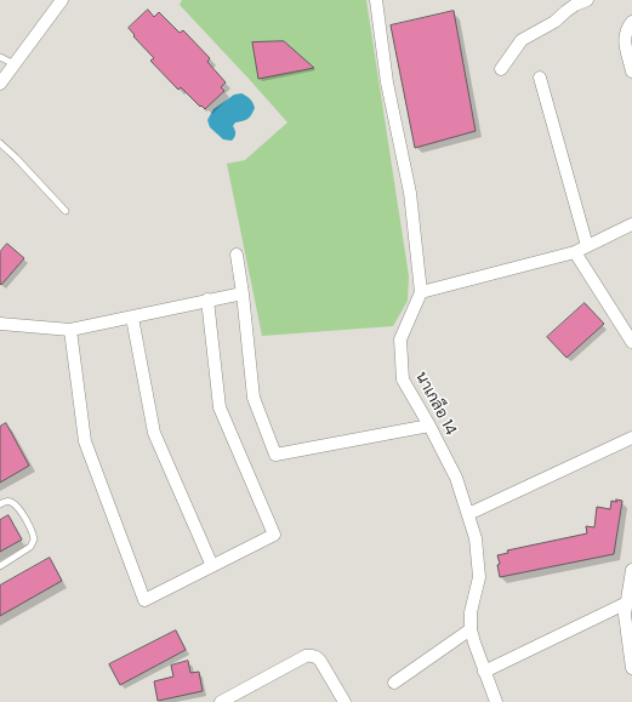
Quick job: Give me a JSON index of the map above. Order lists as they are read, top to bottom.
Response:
{
  "streets": {
    "street": ["นาเกลือ 14"]
  }
}
